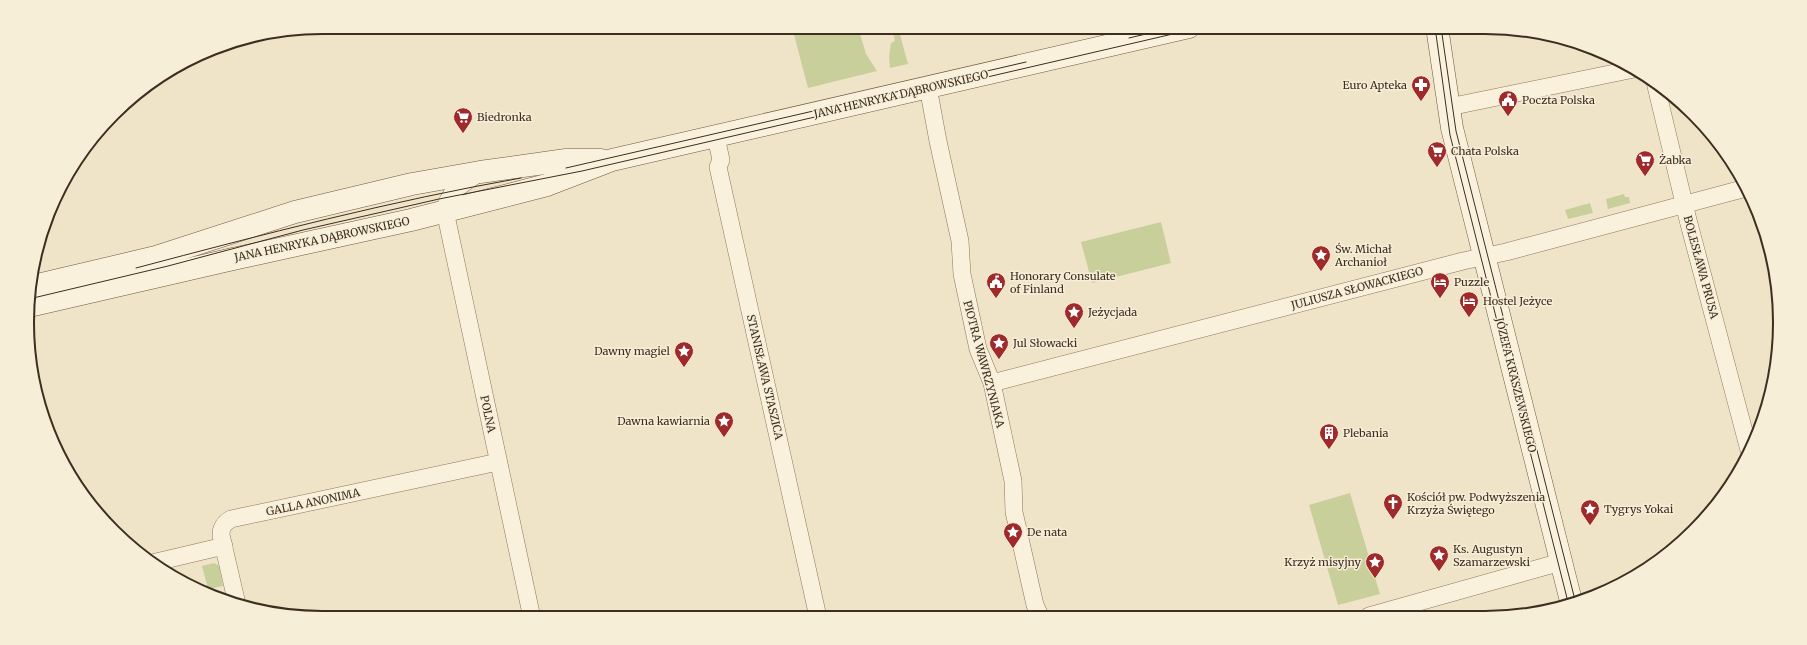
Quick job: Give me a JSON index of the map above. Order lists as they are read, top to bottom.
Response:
{
  "streets": {
    "street": [
      "JANA HENRYKA DĄBROWSKIEGO",
      "BOLESŁAWA PRUSA",
      "JULIUSZA SŁOWACKIEGO",
      "PIOTRA WAWRZYNIAKA",
      "STANISŁAWA STASZICA",
      "JÓZEFA KRASZEWSKIEGO",
      "POLNA",
      "GALLA ANONIMA"
    ]
  },
  "crossings": [
    ["JANA HENRYKA DĄBROWSKIEGO", "PIOTRA WAWRZYNIAKA"],
    ["JANA HENRYKA DĄBROWSKIEGO", "STANISŁAWA STASZICA"],
    ["JANA HENRYKA DĄBROWSKIEGO", "POLNA"],
    ["BOLESŁAWA PRUSA", "JULIUSZA SŁOWACKIEGO"],
    ["JULIUSZA SŁOWACKIEGO", "PIOTRA WAWRZYNIAKA"],
    ["JULIUSZA SŁOWACKIEGO", "JÓZEFA KRASZEWSKIEGO"],
    ["POLNA", "GALLA ANONIMA"]
  ],
  "places": {
    "pharmacy": ["Euro Apteka"],
    "public building": ["Poczta Polska", "Honorary Consulate of Finland"],
    "supermarket": ["Biedronka", "Chata Polska", "Żabka"],
    "place": [
      "Św. Michał Archanioł",
      "Jeżycjada",
      "Jul Słowacki",
      "Dawny magiel",
      "Dawna kawiarnia",
      "Tygrys Yokai",
      "De nata",
      "Ks. Augustyn Szamarzewski",
      "Krzyż misyjny"
    ],
    "hotel": ["Puzzle", "Hostel Jeżyce"],
    "building": ["Plebania"],
    "church": ["Kościół pw. Podwyższenia Krzyża Świętego"]
  }
}
